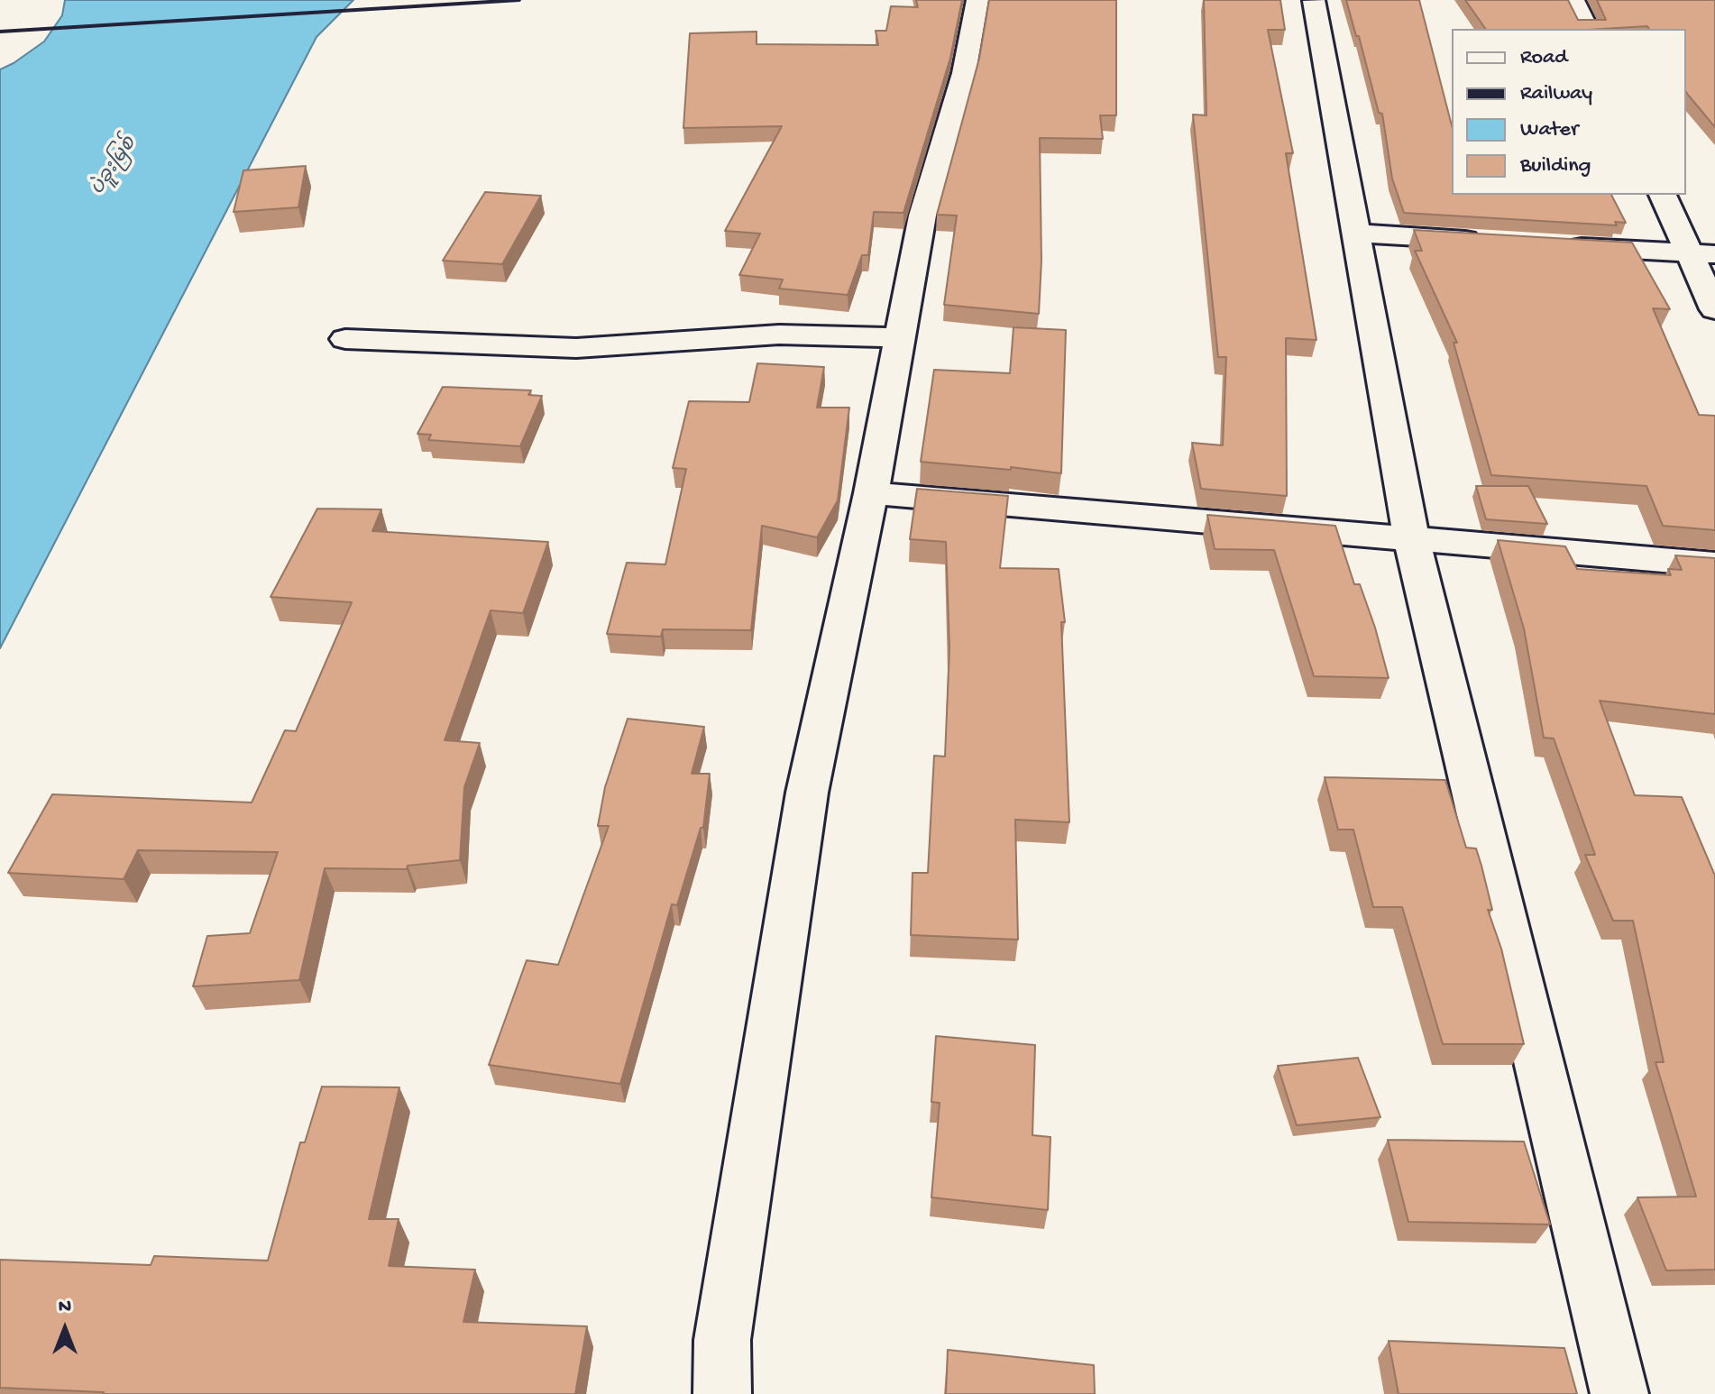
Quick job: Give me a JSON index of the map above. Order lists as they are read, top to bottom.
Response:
{
  "water": ["ပဲခူးမြစ်"],
  "legend": [
    "Road",
    "Railway",
    "Water",
    "Building"
  ],
  "north": "top"
}
